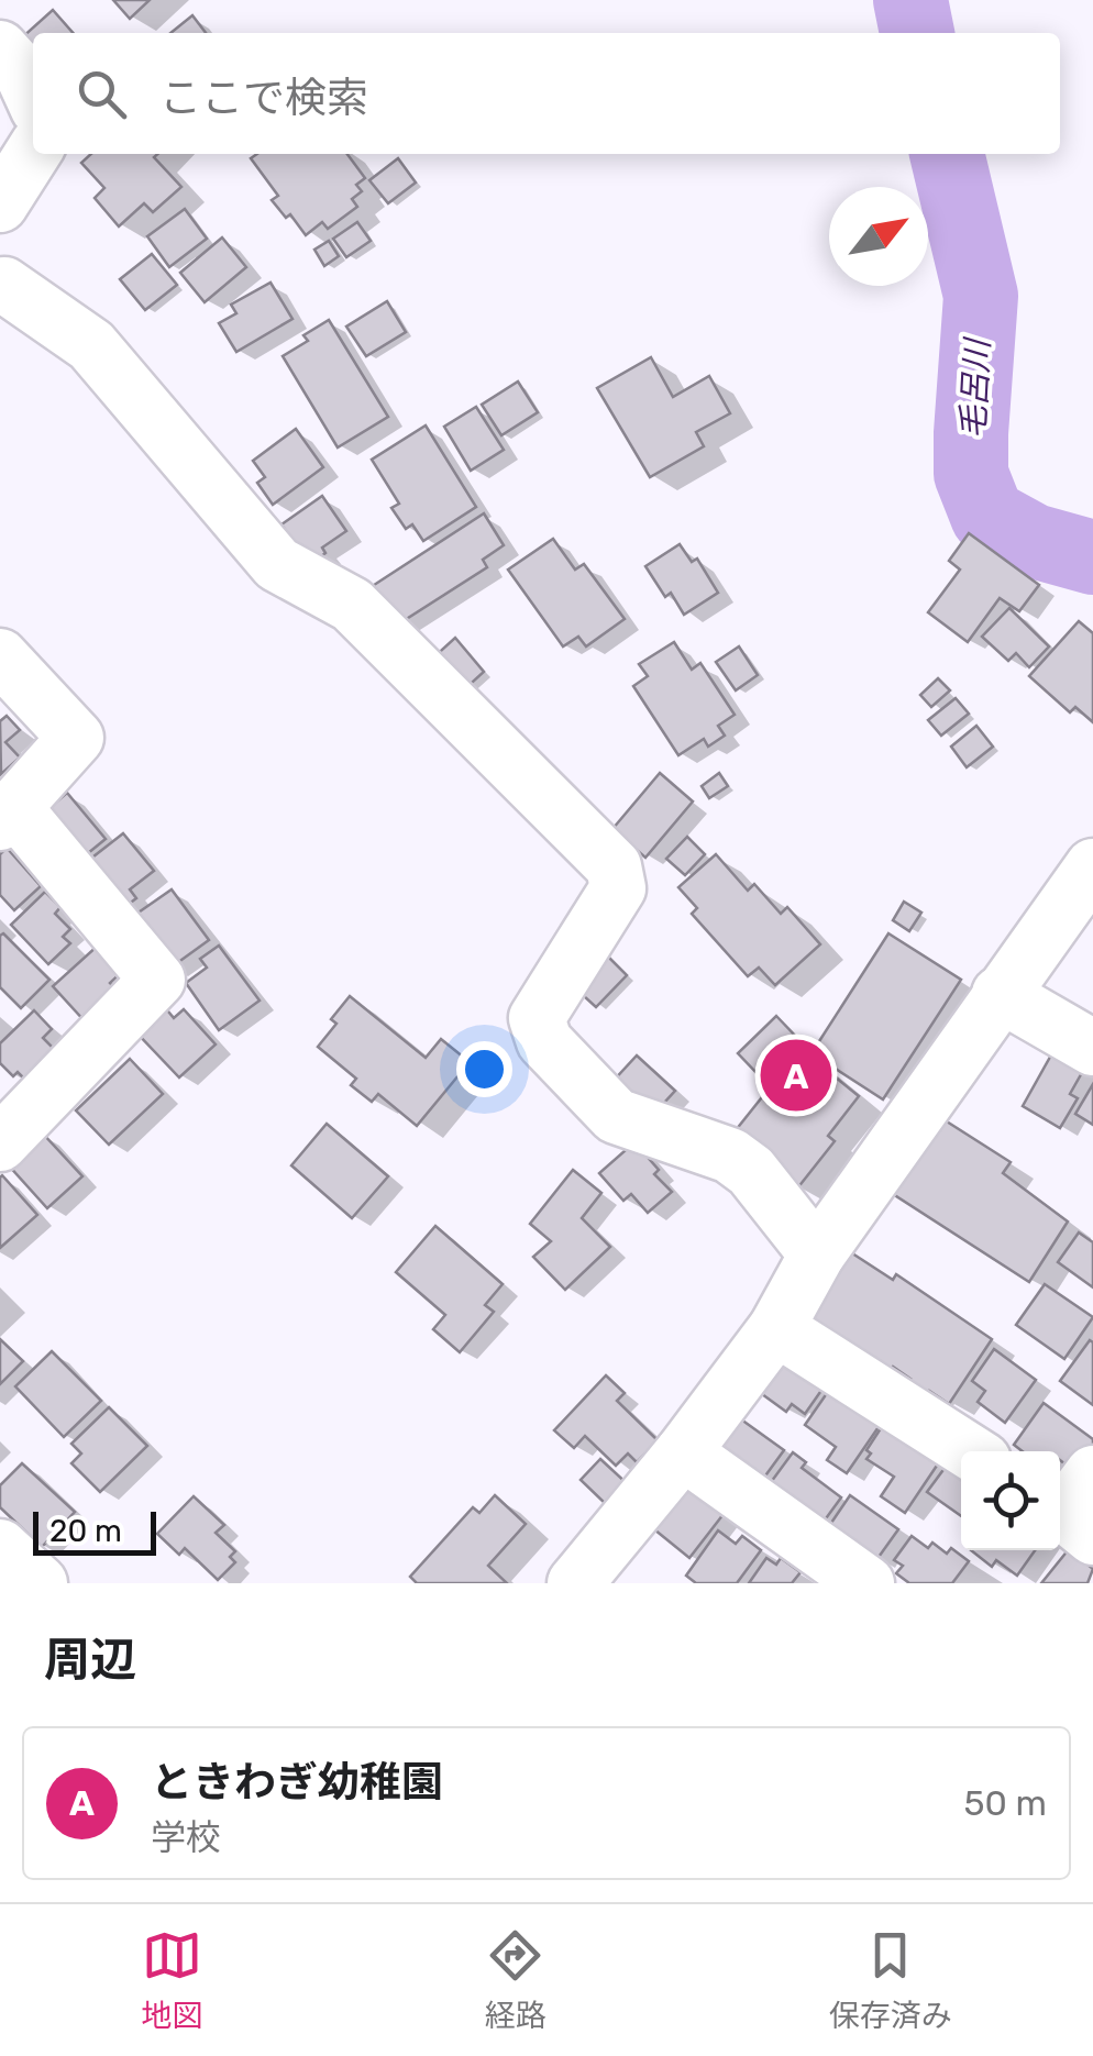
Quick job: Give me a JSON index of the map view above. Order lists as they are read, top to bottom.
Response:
{
  "water": ["毛呂川"],
  "scale_bar": "20 m",
  "north": "top right",
  "page": {
    "search": "ここで検索",
    "pins": "A",
    "scale": "20 m",
    "heading": "周辺",
    "list": [
      {
        "mark": "A",
        "name": "ときわぎ幼稚園",
        "note": "学校",
        "value": "50 m"
      }
    ],
    "nav": ["地図", "経路", "保存済み"]
  }
}
